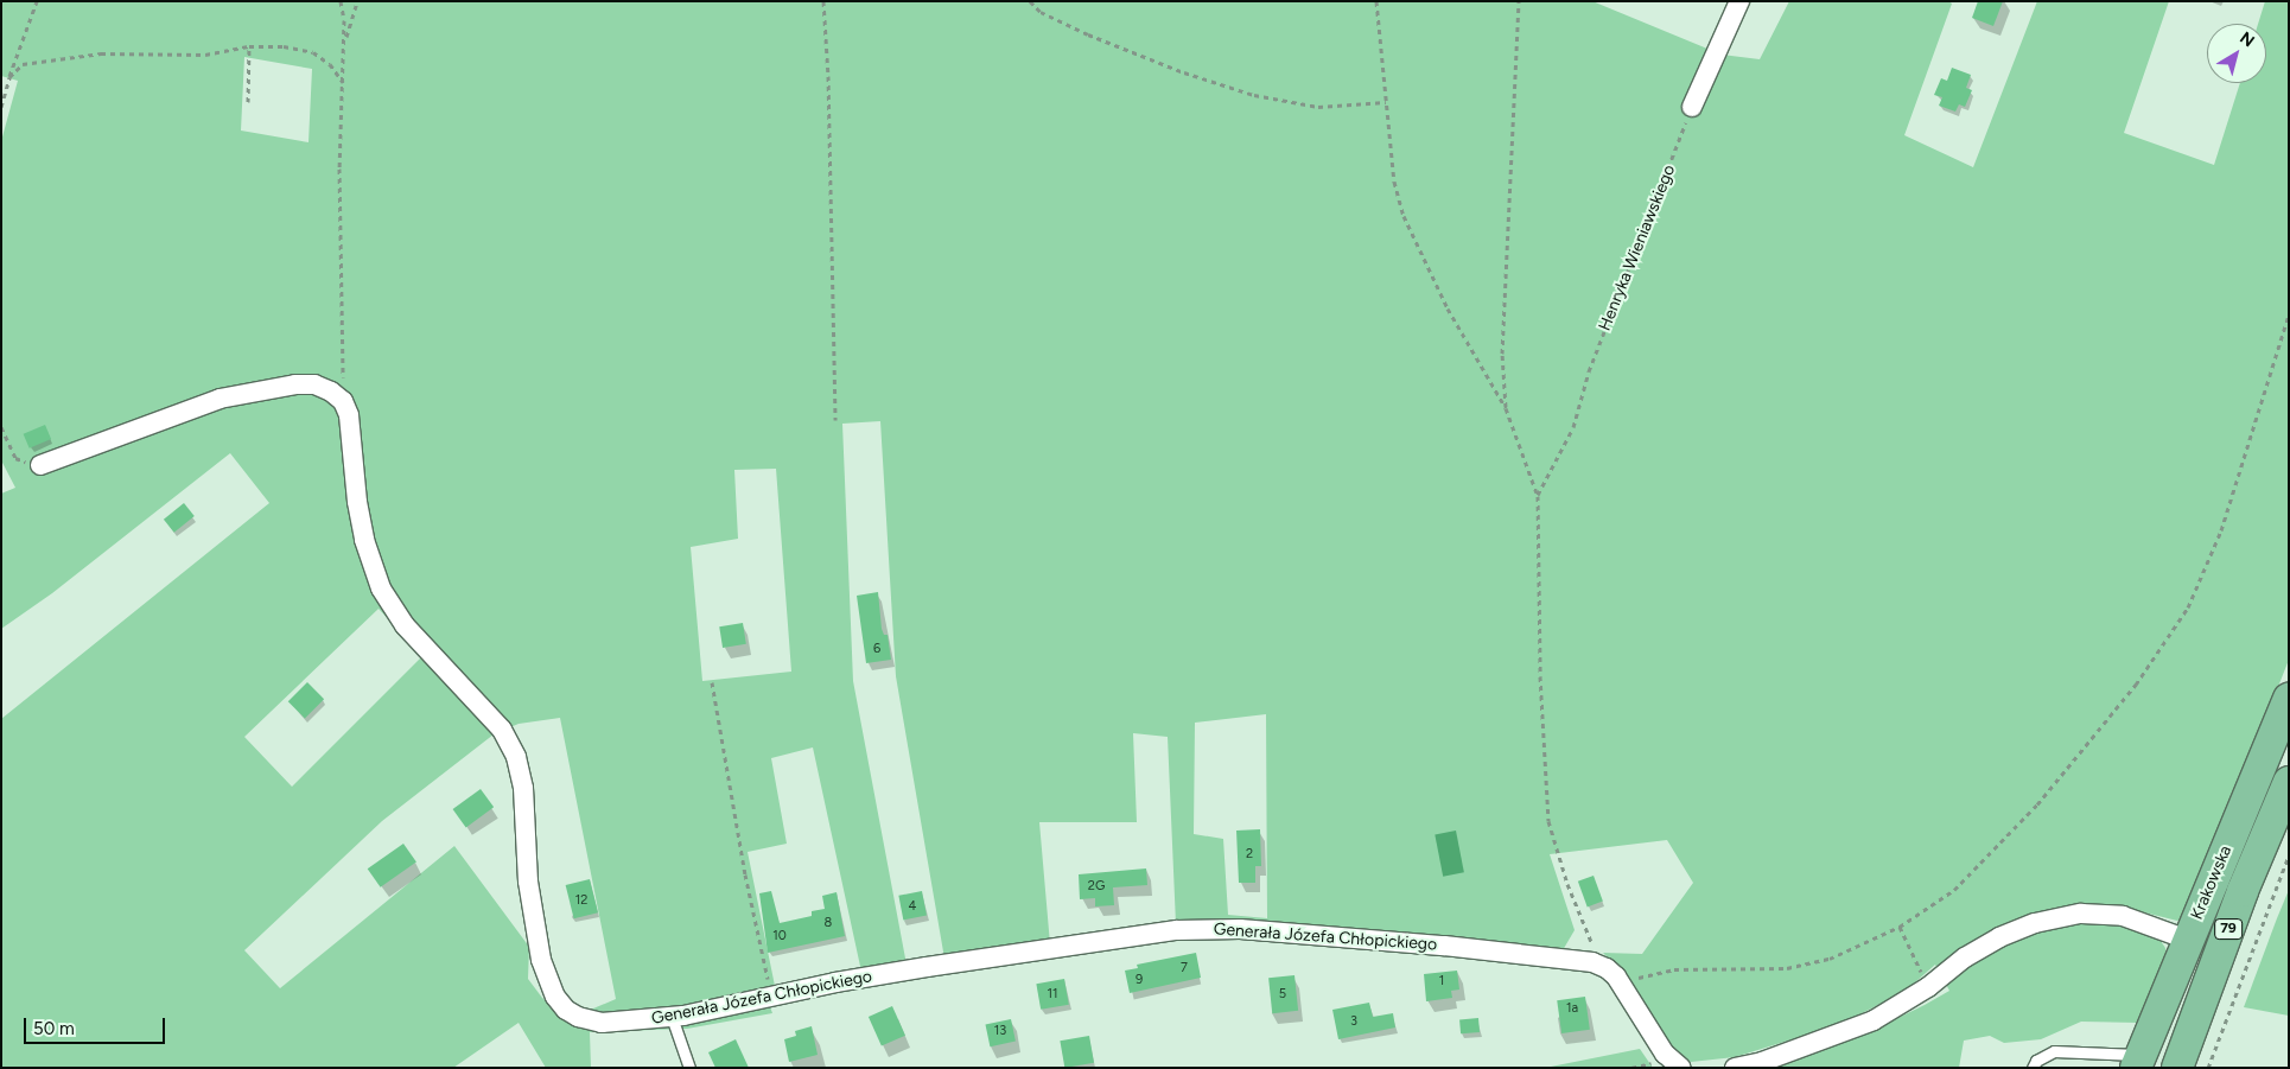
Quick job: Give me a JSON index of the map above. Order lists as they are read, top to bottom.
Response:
{
  "streets": {
    "main road": ["Krakowska", "79"],
    "street": ["Generała Józefa Chłopickiego"],
    "path": ["Henryka Wieniawskiego"]
  },
  "house_numbers": [
    "6",
    "2",
    "2G",
    "12",
    "4",
    "8",
    "10",
    "7",
    "9",
    "1",
    "11",
    "5",
    "1a",
    "3",
    "13"
  ],
  "scale_bar": "50 m",
  "north": "top right"
}
